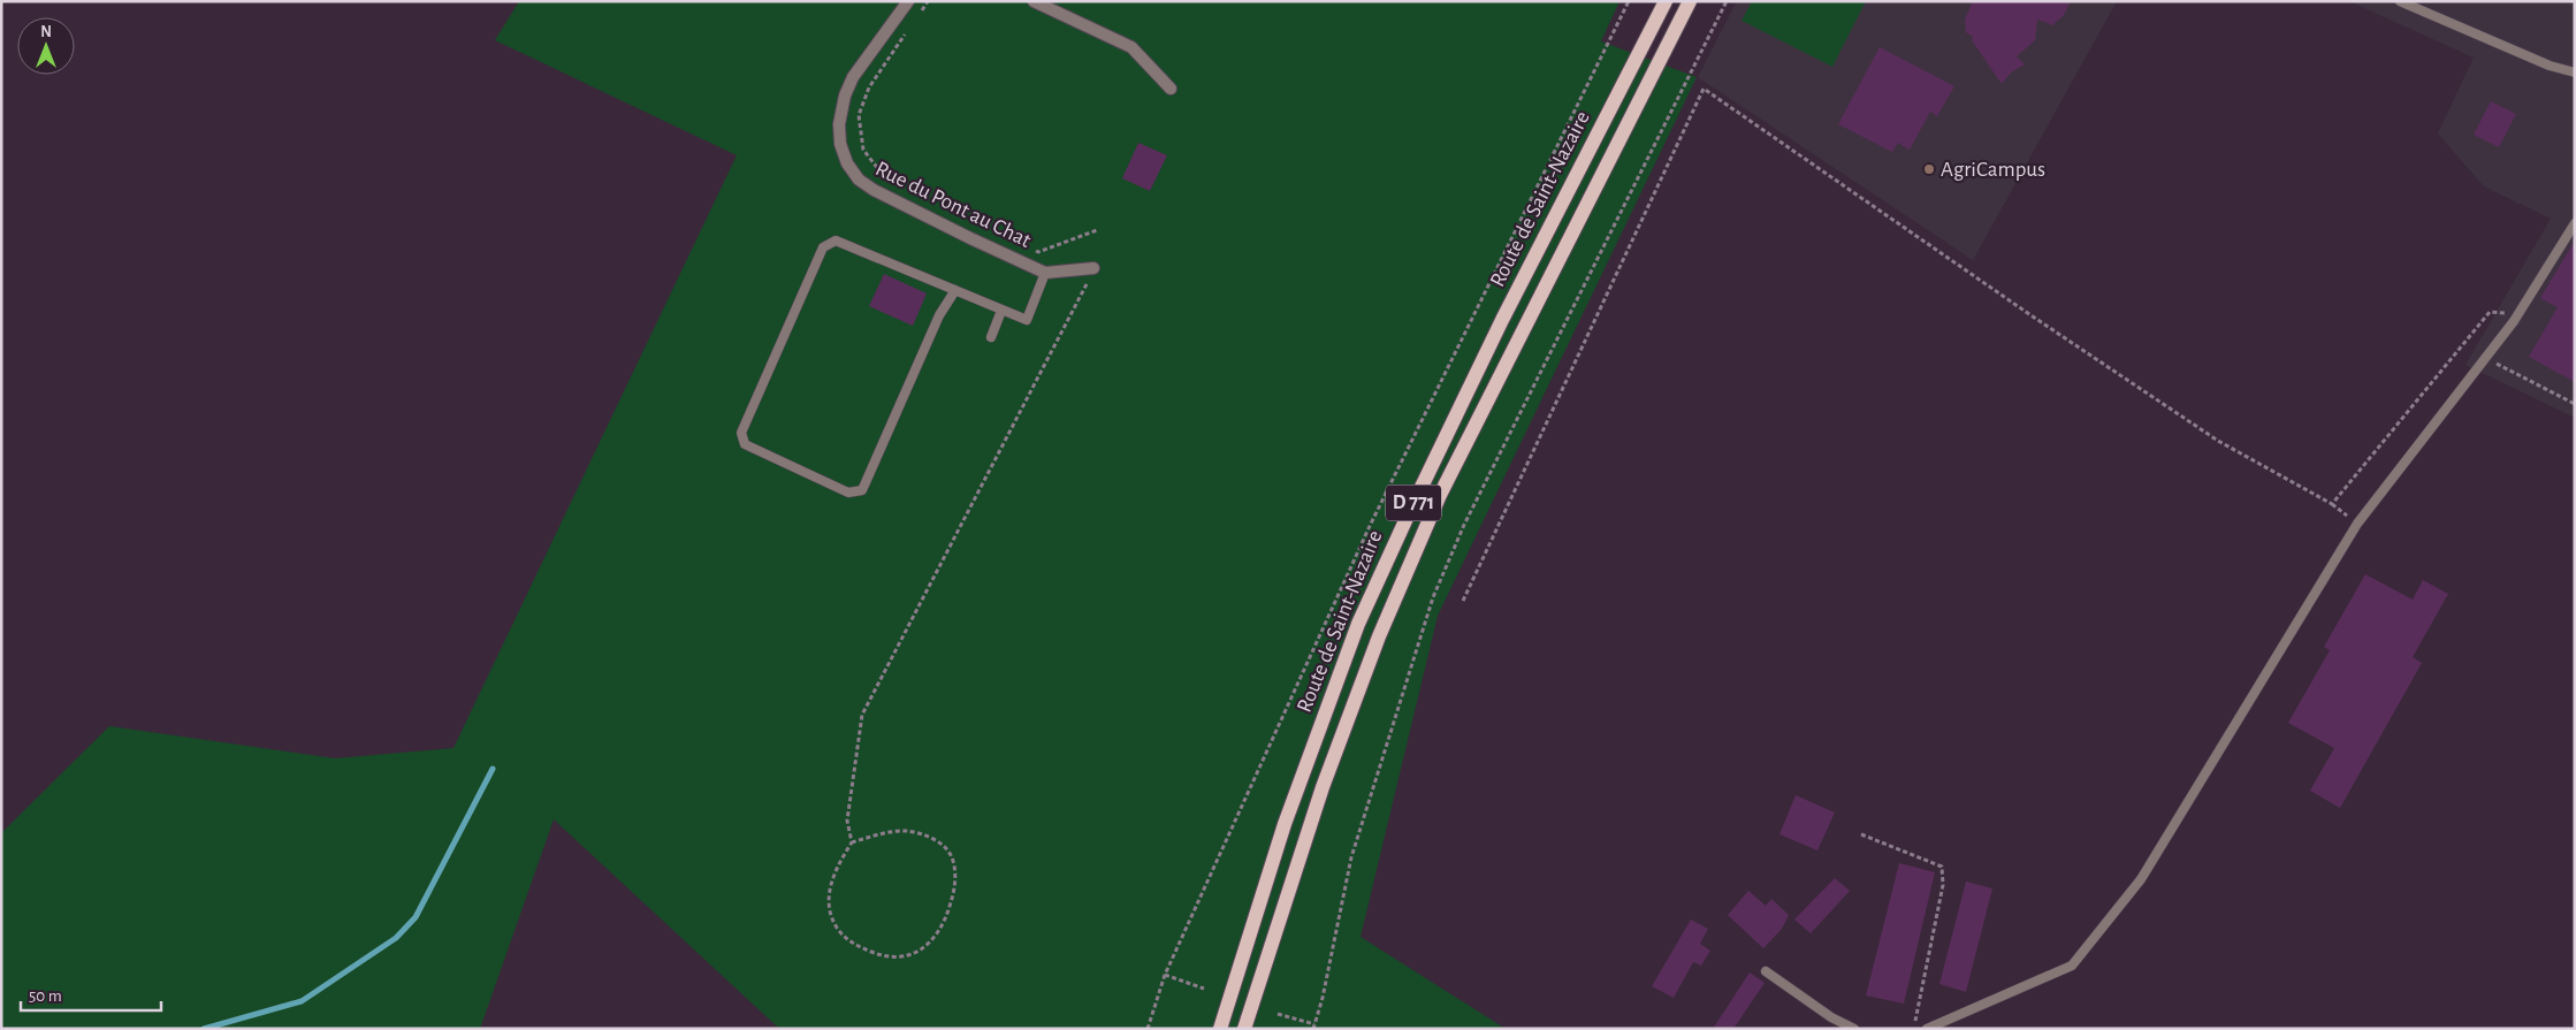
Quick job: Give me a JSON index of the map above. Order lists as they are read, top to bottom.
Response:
{
  "streets": {
    "main road": ["Route de Saint-Nazaire", "D 771"],
    "street": ["Rue du Pont au Chat"]
  },
  "places": ["AgriCampus"],
  "scale_bar": "50 m",
  "north": "top"
}
